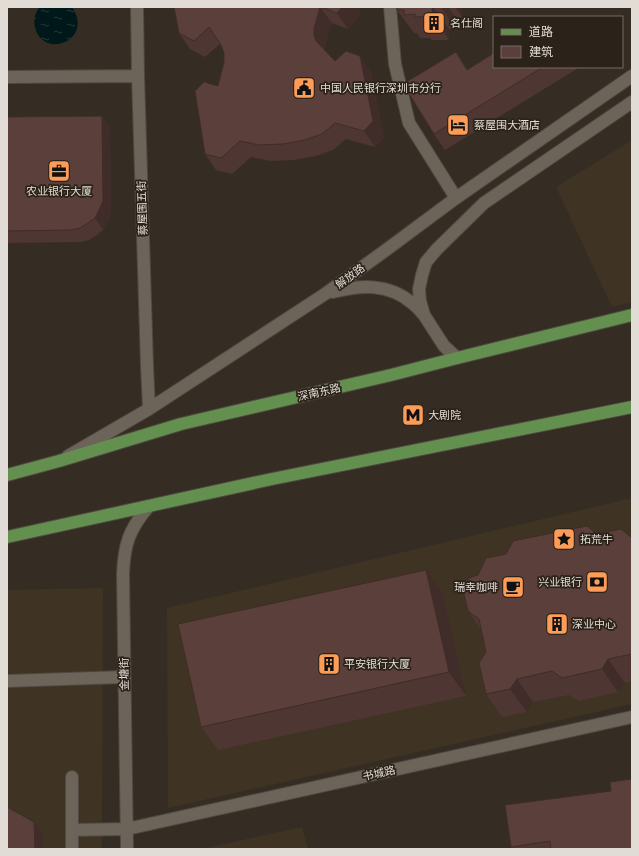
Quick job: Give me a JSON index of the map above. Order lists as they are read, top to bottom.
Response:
{
  "streets": {
    "main road": ["深南东路"],
    "street": [
      "蔡屋围五街",
      "解放路",
      "金塘街",
      "书城路"
    ]
  },
  "crossings": [
    ["蔡屋围五街", "解放路"],
    ["解放路", "深南东路"],
    ["金塘街", "书城路"]
  ],
  "places": {
    "building": ["名仕阁", "深业中心", "平安银行大厦"],
    "public building": ["中国人民银行深圳市分行"],
    "hotel": ["蔡屋围大酒店"],
    "office": ["农业银行大厦"],
    "metro station": ["大剧院"],
    "place": ["拓荒牛"],
    "bank": ["兴业银行"],
    "cafe": ["瑞幸咖啡"]
  },
  "legend": ["道路", "建筑"]
}
